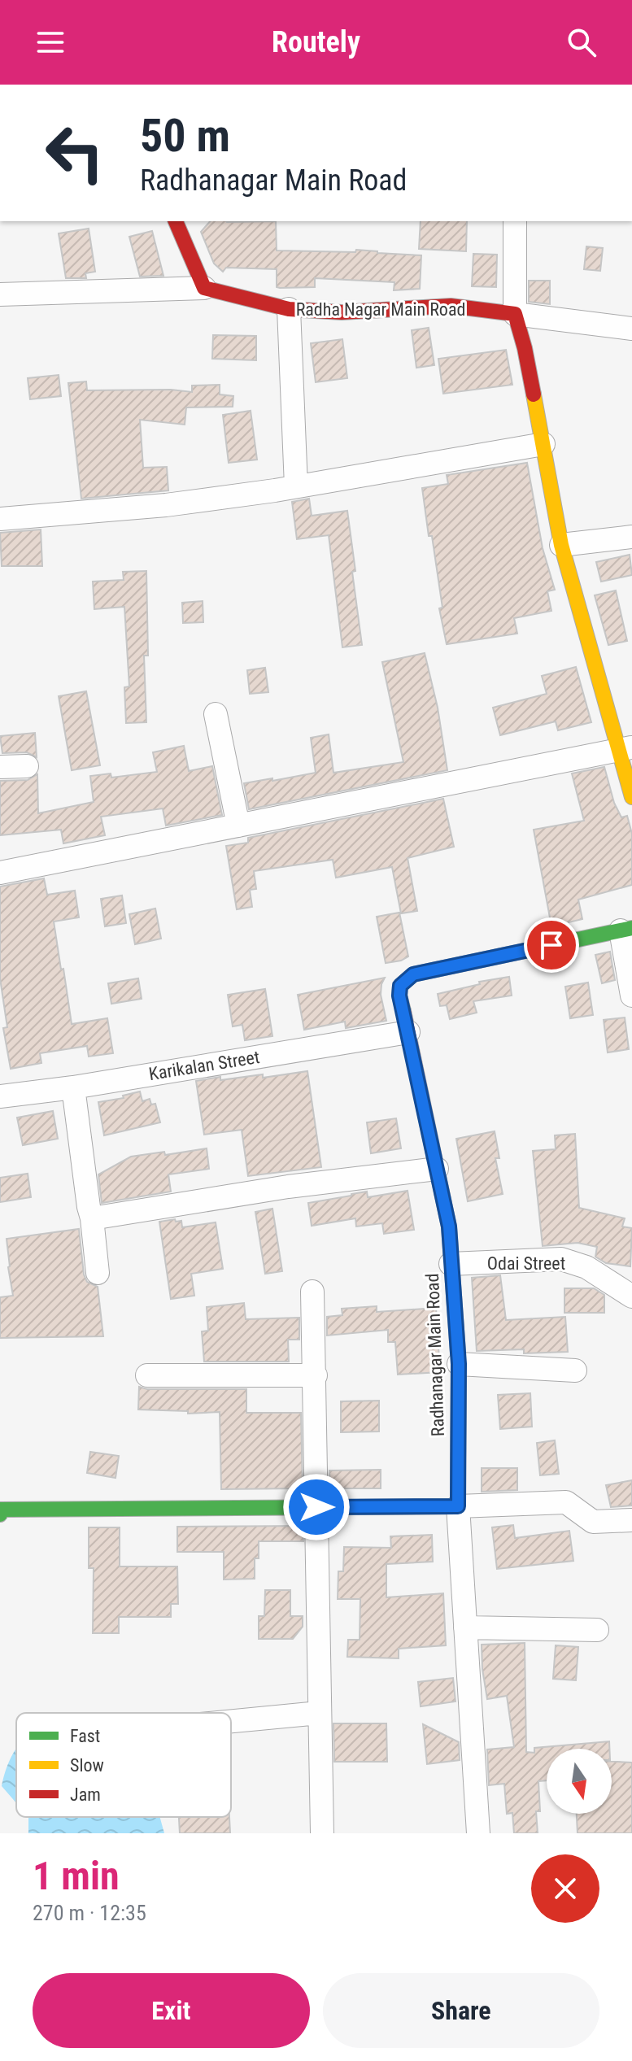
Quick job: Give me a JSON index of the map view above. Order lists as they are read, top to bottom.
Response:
{
  "streets": {
    "street": [
      "Radha Nagar Main Road",
      "Karikalan Street",
      "Odai Street",
      "Radhanagar Main Road"
    ]
  },
  "crossings": [
    ["Karikalan Street", "Radhanagar Main Road"],
    ["Odai Street", "Radhanagar Main Road"]
  ],
  "legend": ["Fast", "Slow", "Jam"],
  "north": "bottom",
  "page": {
    "header": "Routely",
    "turn": ["50 m", "Radhanagar Main Road"],
    "heading": ["1 min", "270 m · 12:35"],
    "buttons": ["Exit", "Share"]
  }
}
